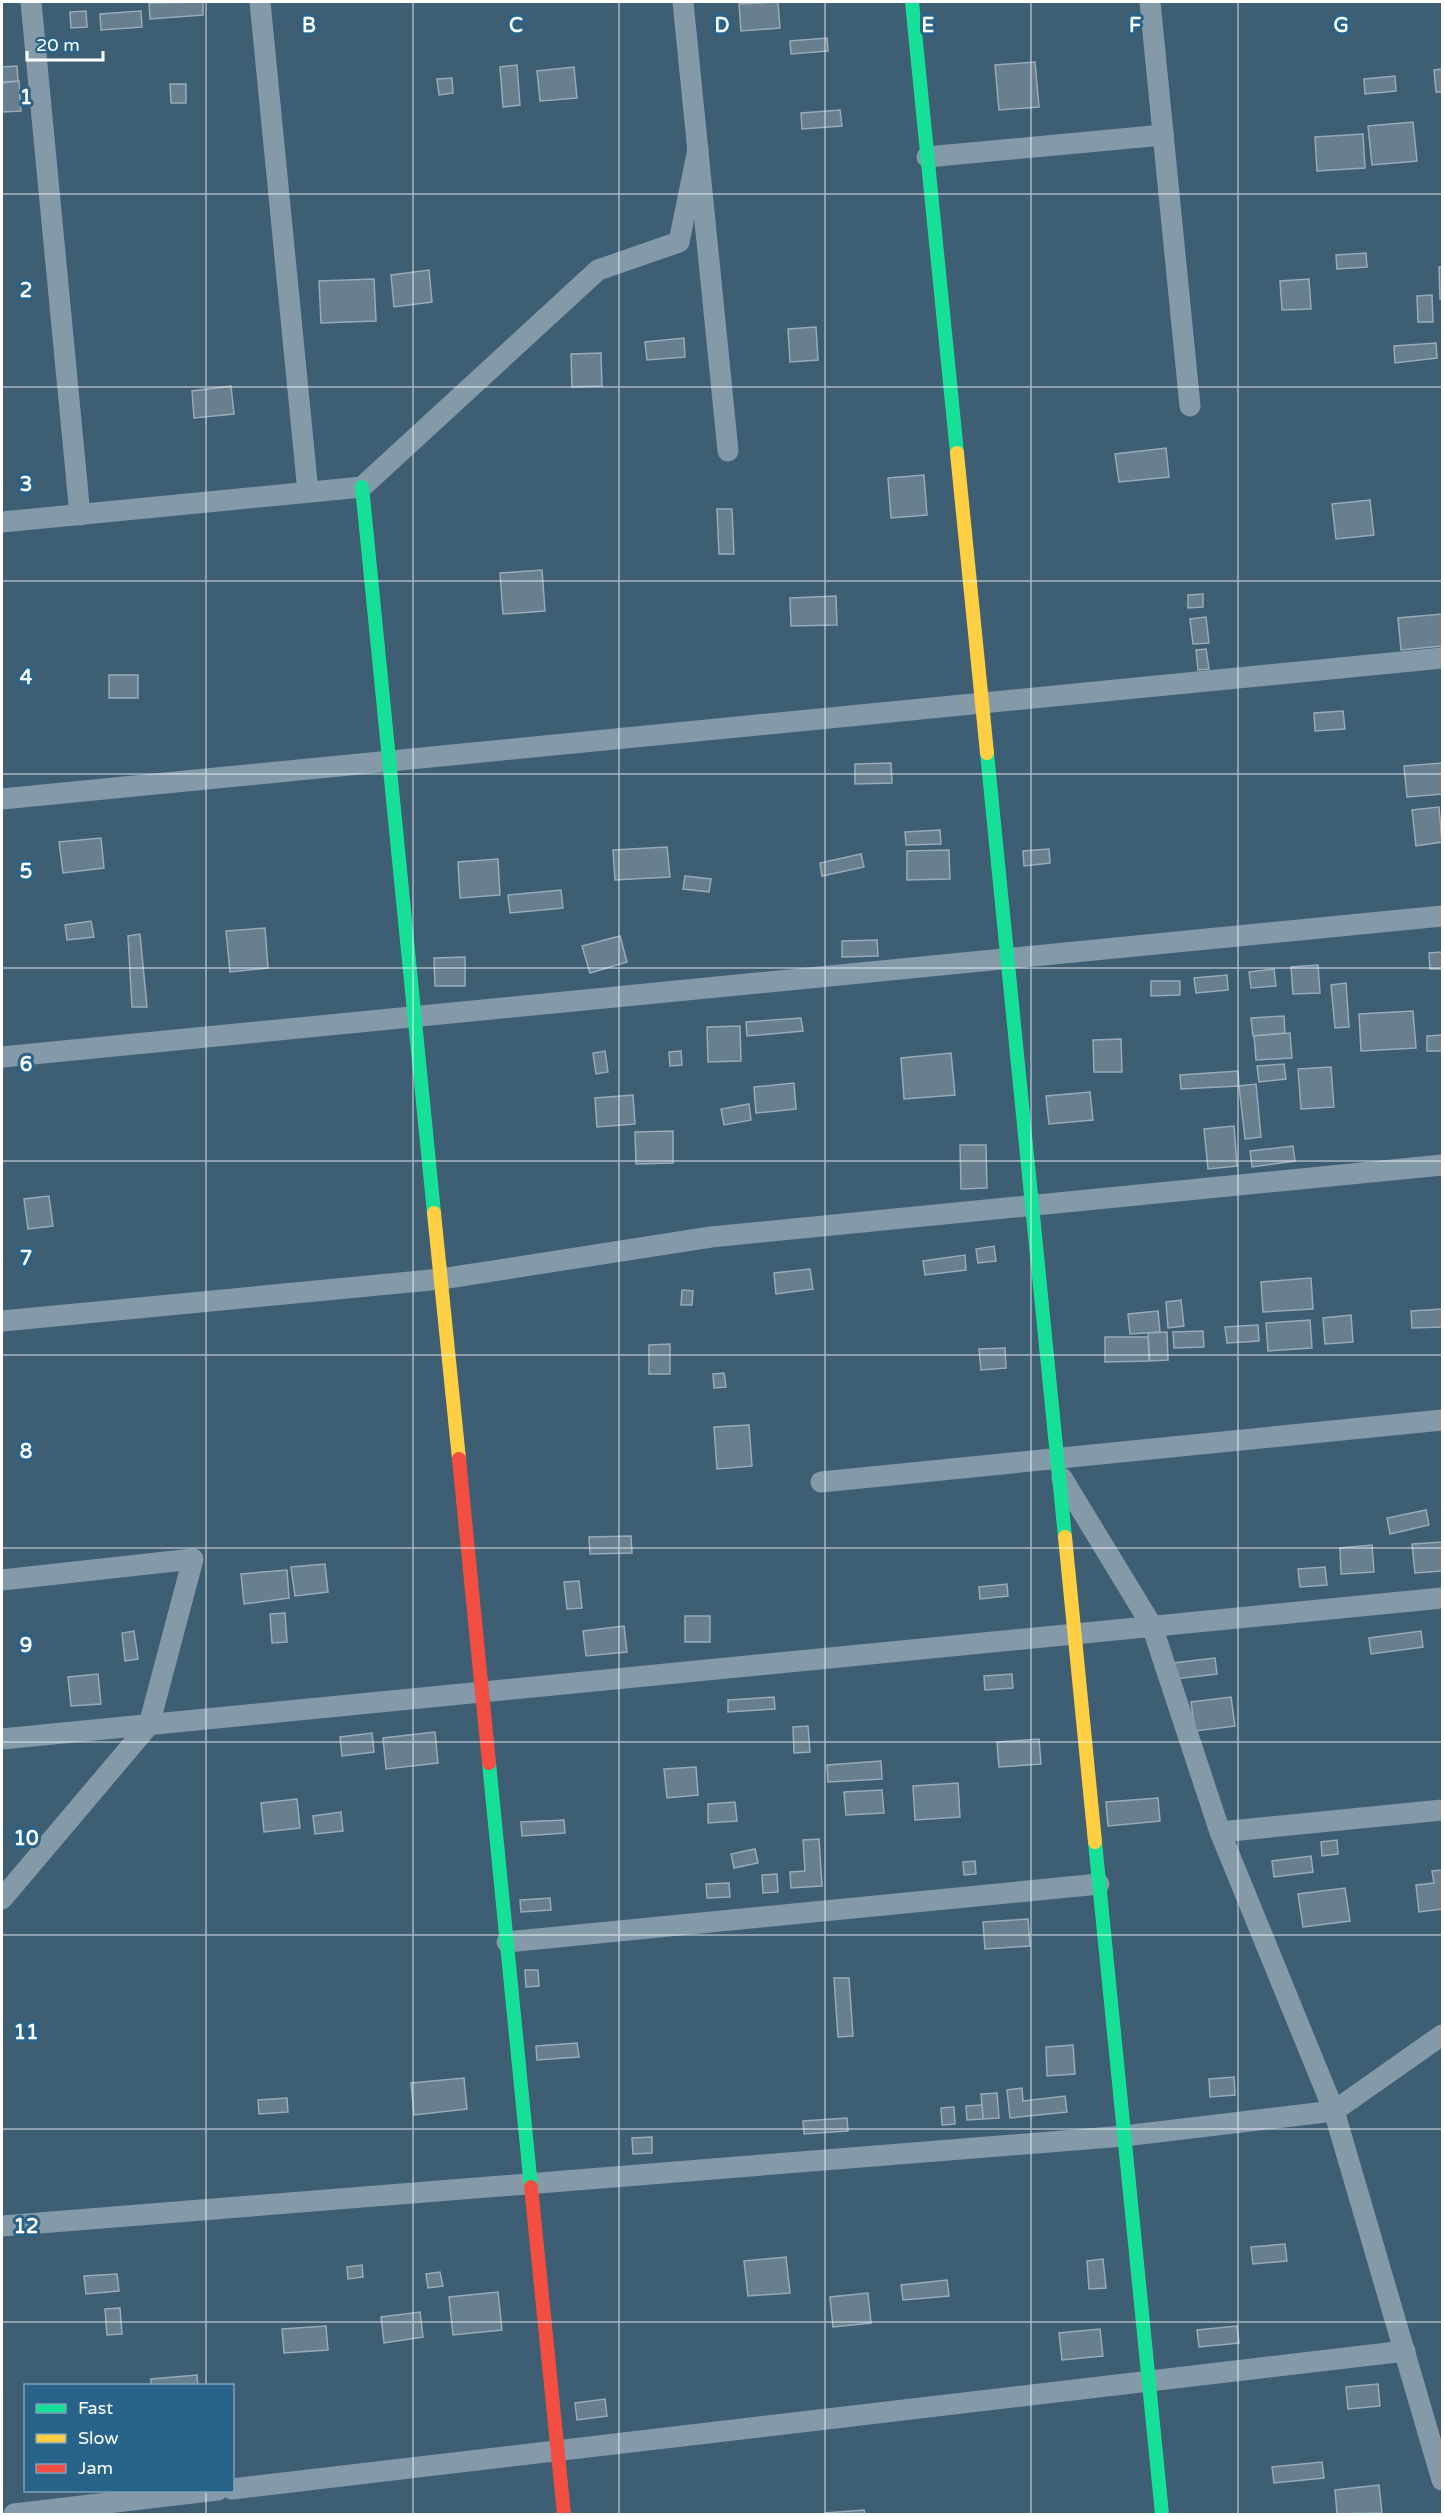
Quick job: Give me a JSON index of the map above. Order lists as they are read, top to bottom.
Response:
{
  "legend": ["Fast", "Slow", "Jam"],
  "scale_bar": "20 m",
  "grid": {
    "columns": [
      "B",
      "C",
      "D",
      "E",
      "F",
      "G"
    ],
    "rows": [
      "1",
      "2",
      "3",
      "4",
      "5",
      "6",
      "7",
      "8",
      "9",
      "10",
      "11",
      "12"
    ]
  }
}
